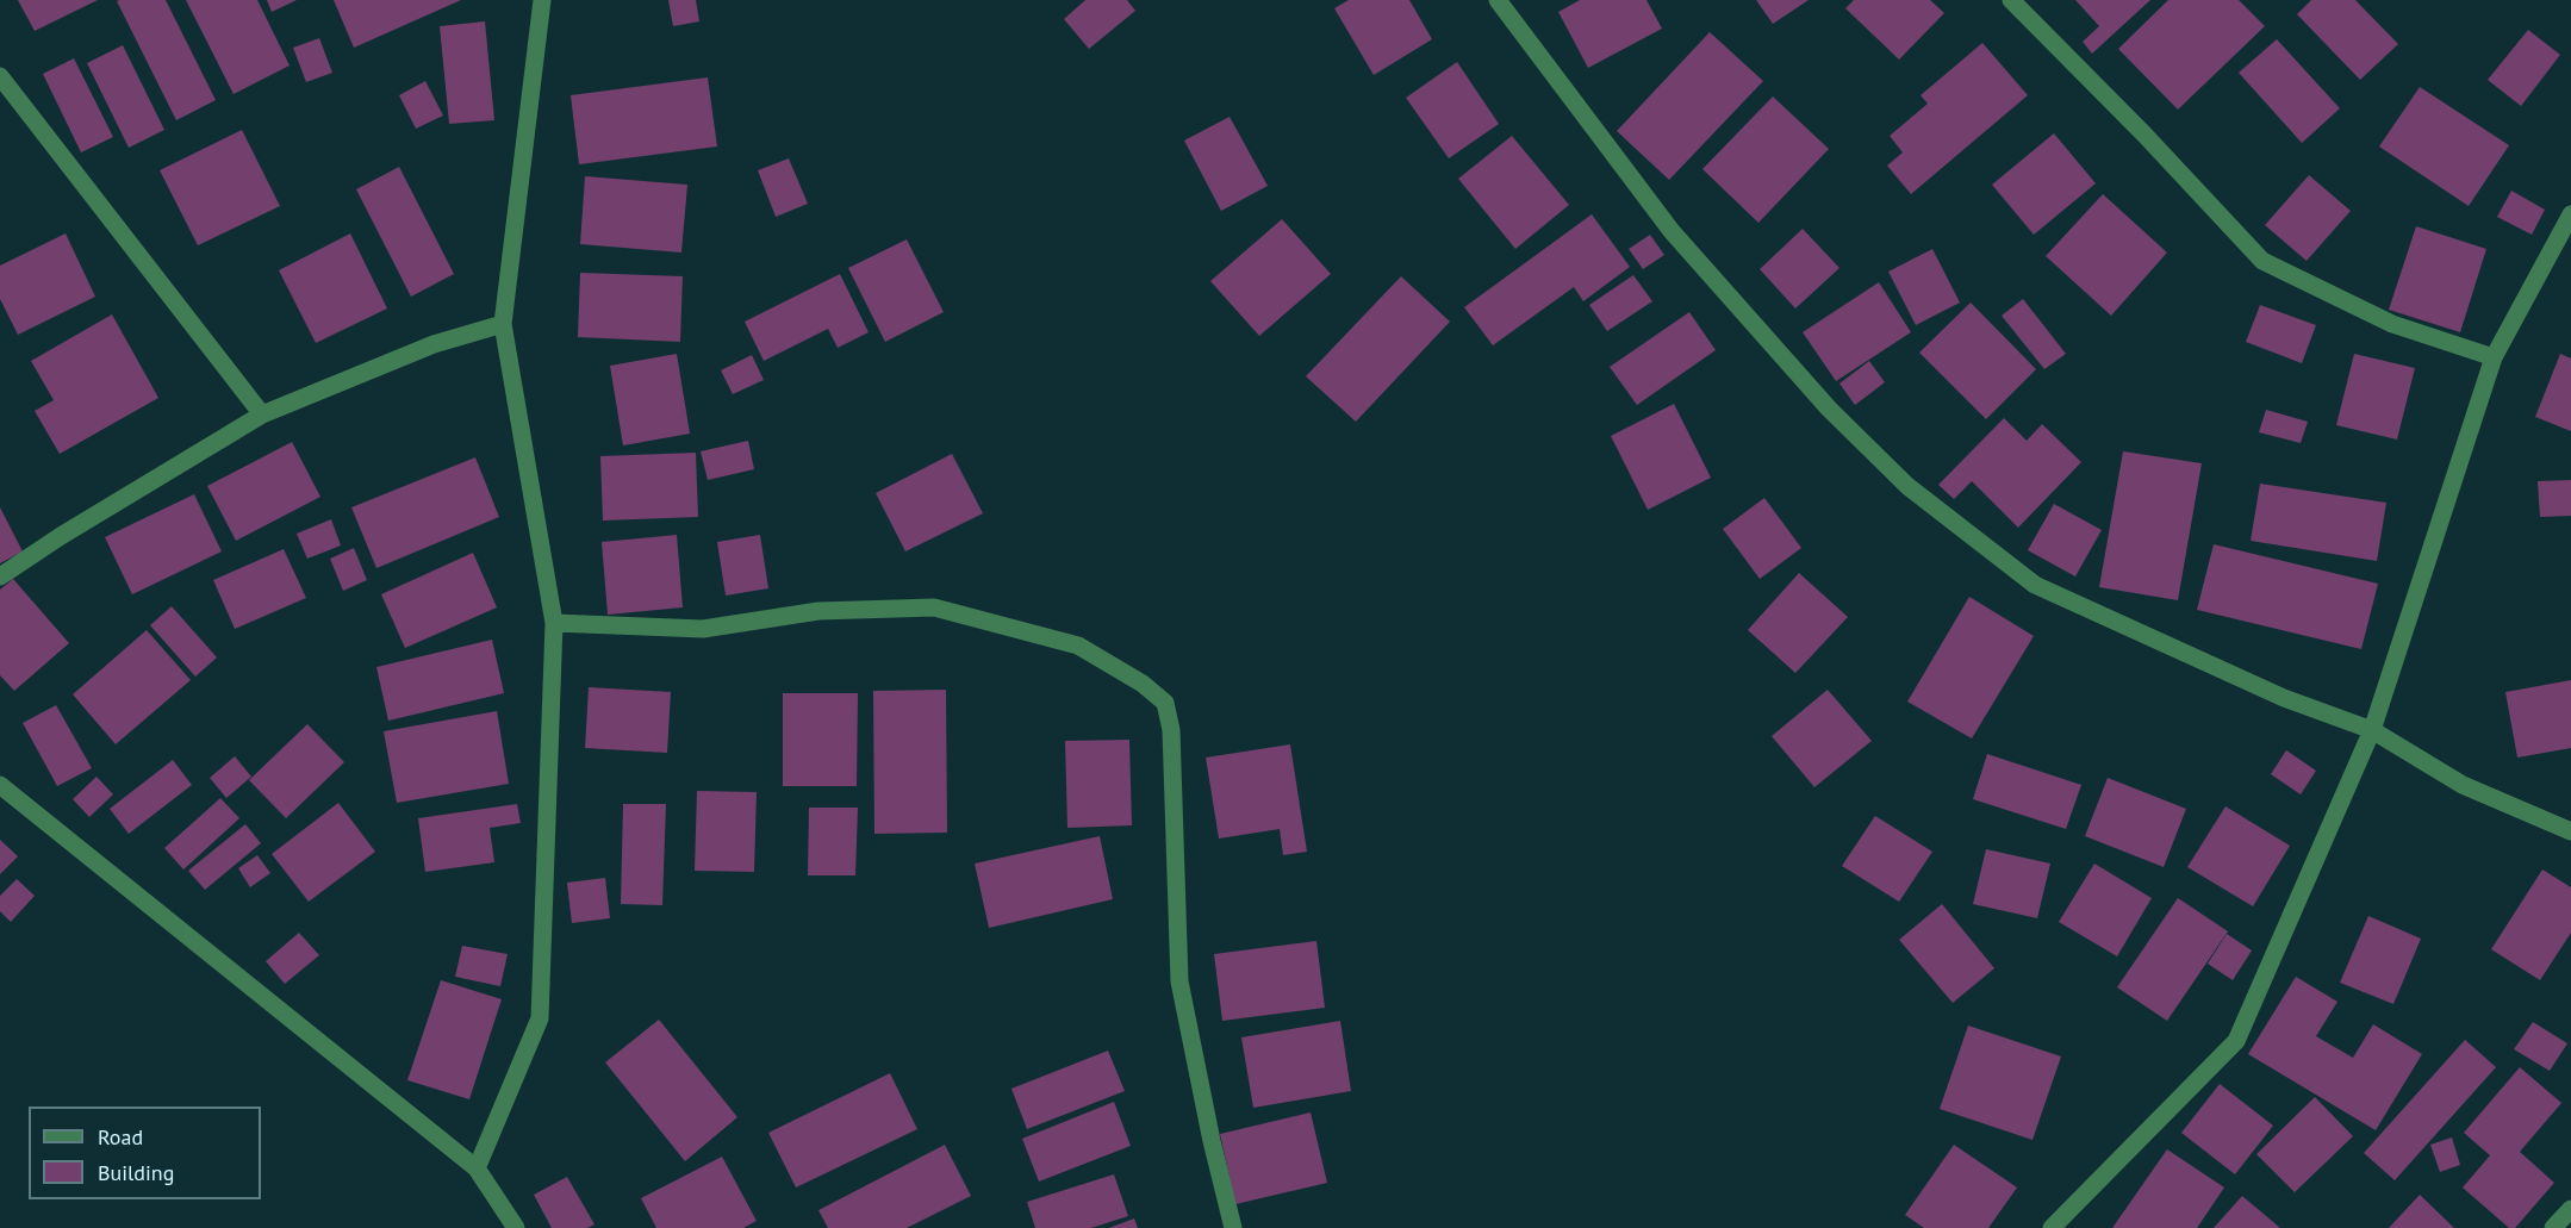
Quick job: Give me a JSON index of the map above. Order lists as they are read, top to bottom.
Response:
{
  "legend": ["Road", "Building"]
}
